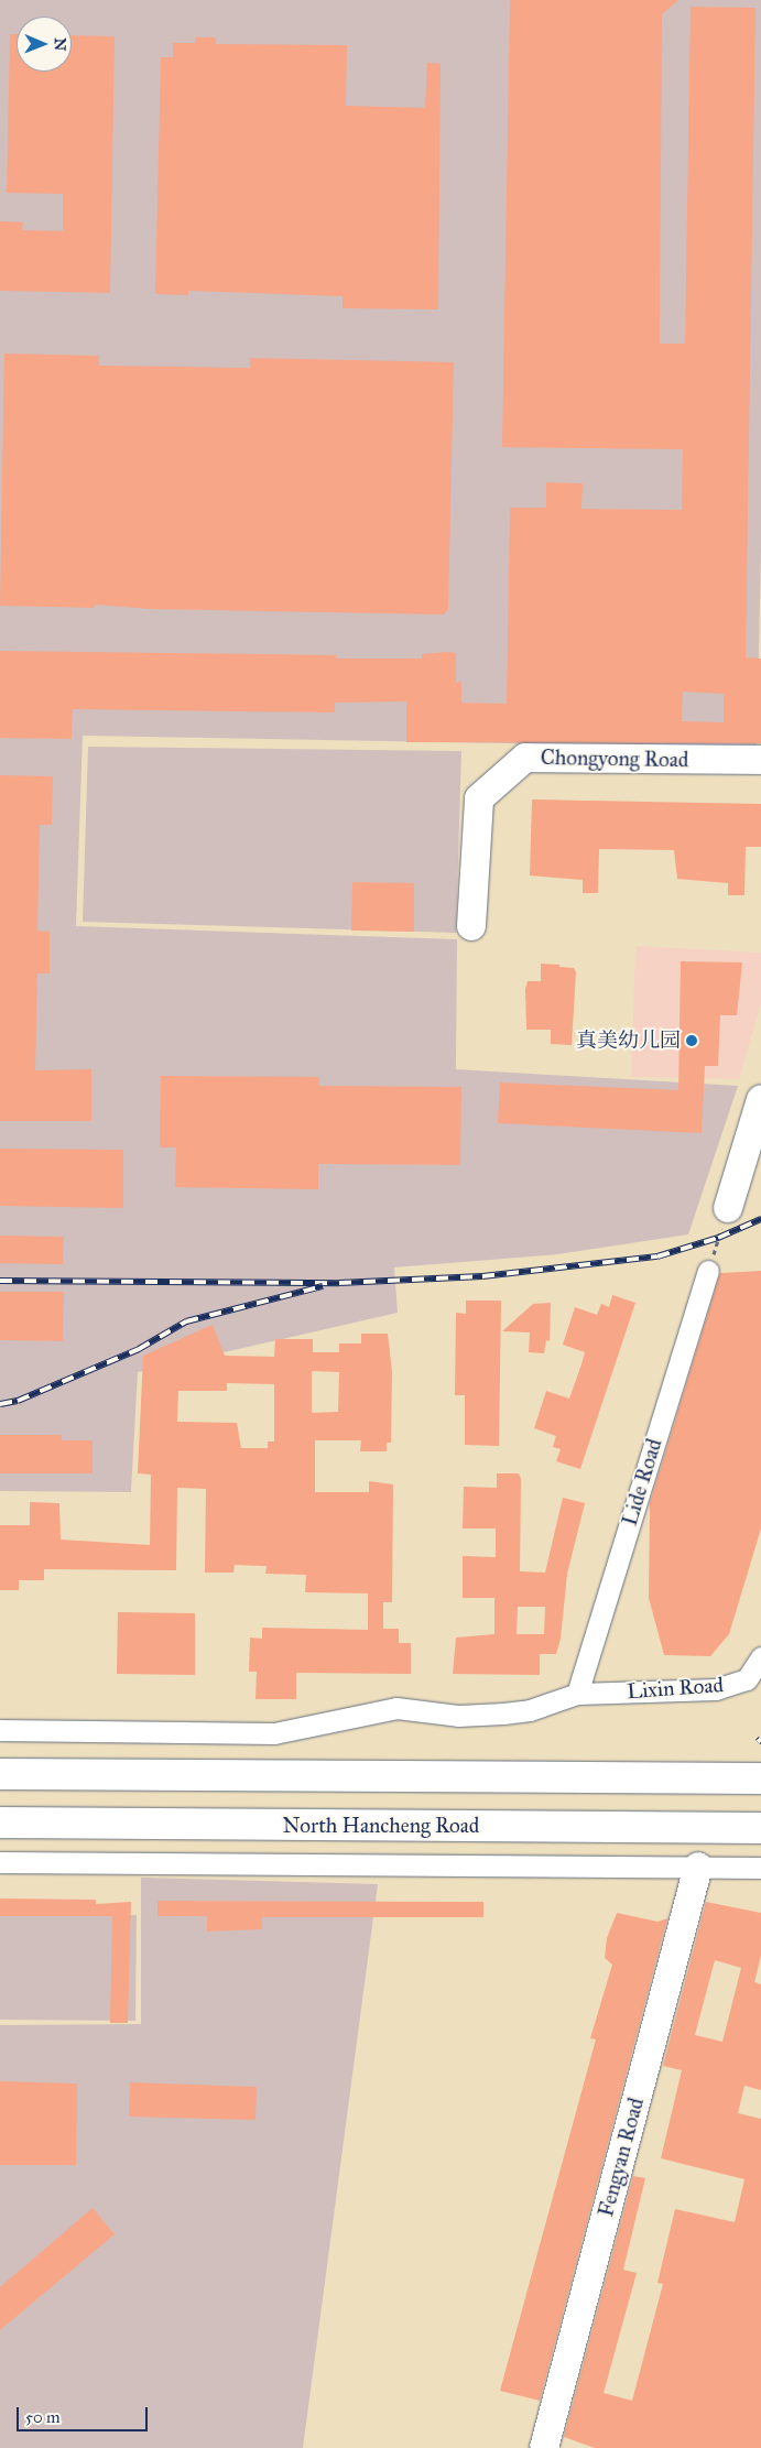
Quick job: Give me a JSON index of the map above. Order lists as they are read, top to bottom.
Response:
{
  "streets": {
    "main road": ["North Hancheng Road"],
    "street": [
      "Chongyong Road",
      "Lide Road",
      "Lixin Road",
      "Fengyan Road"
    ]
  },
  "crossings": [
    ["Lide Road", "Lixin Road"]
  ],
  "places": ["真美幼儿园"],
  "scale_bar": "50 m",
  "north": "right"
}
